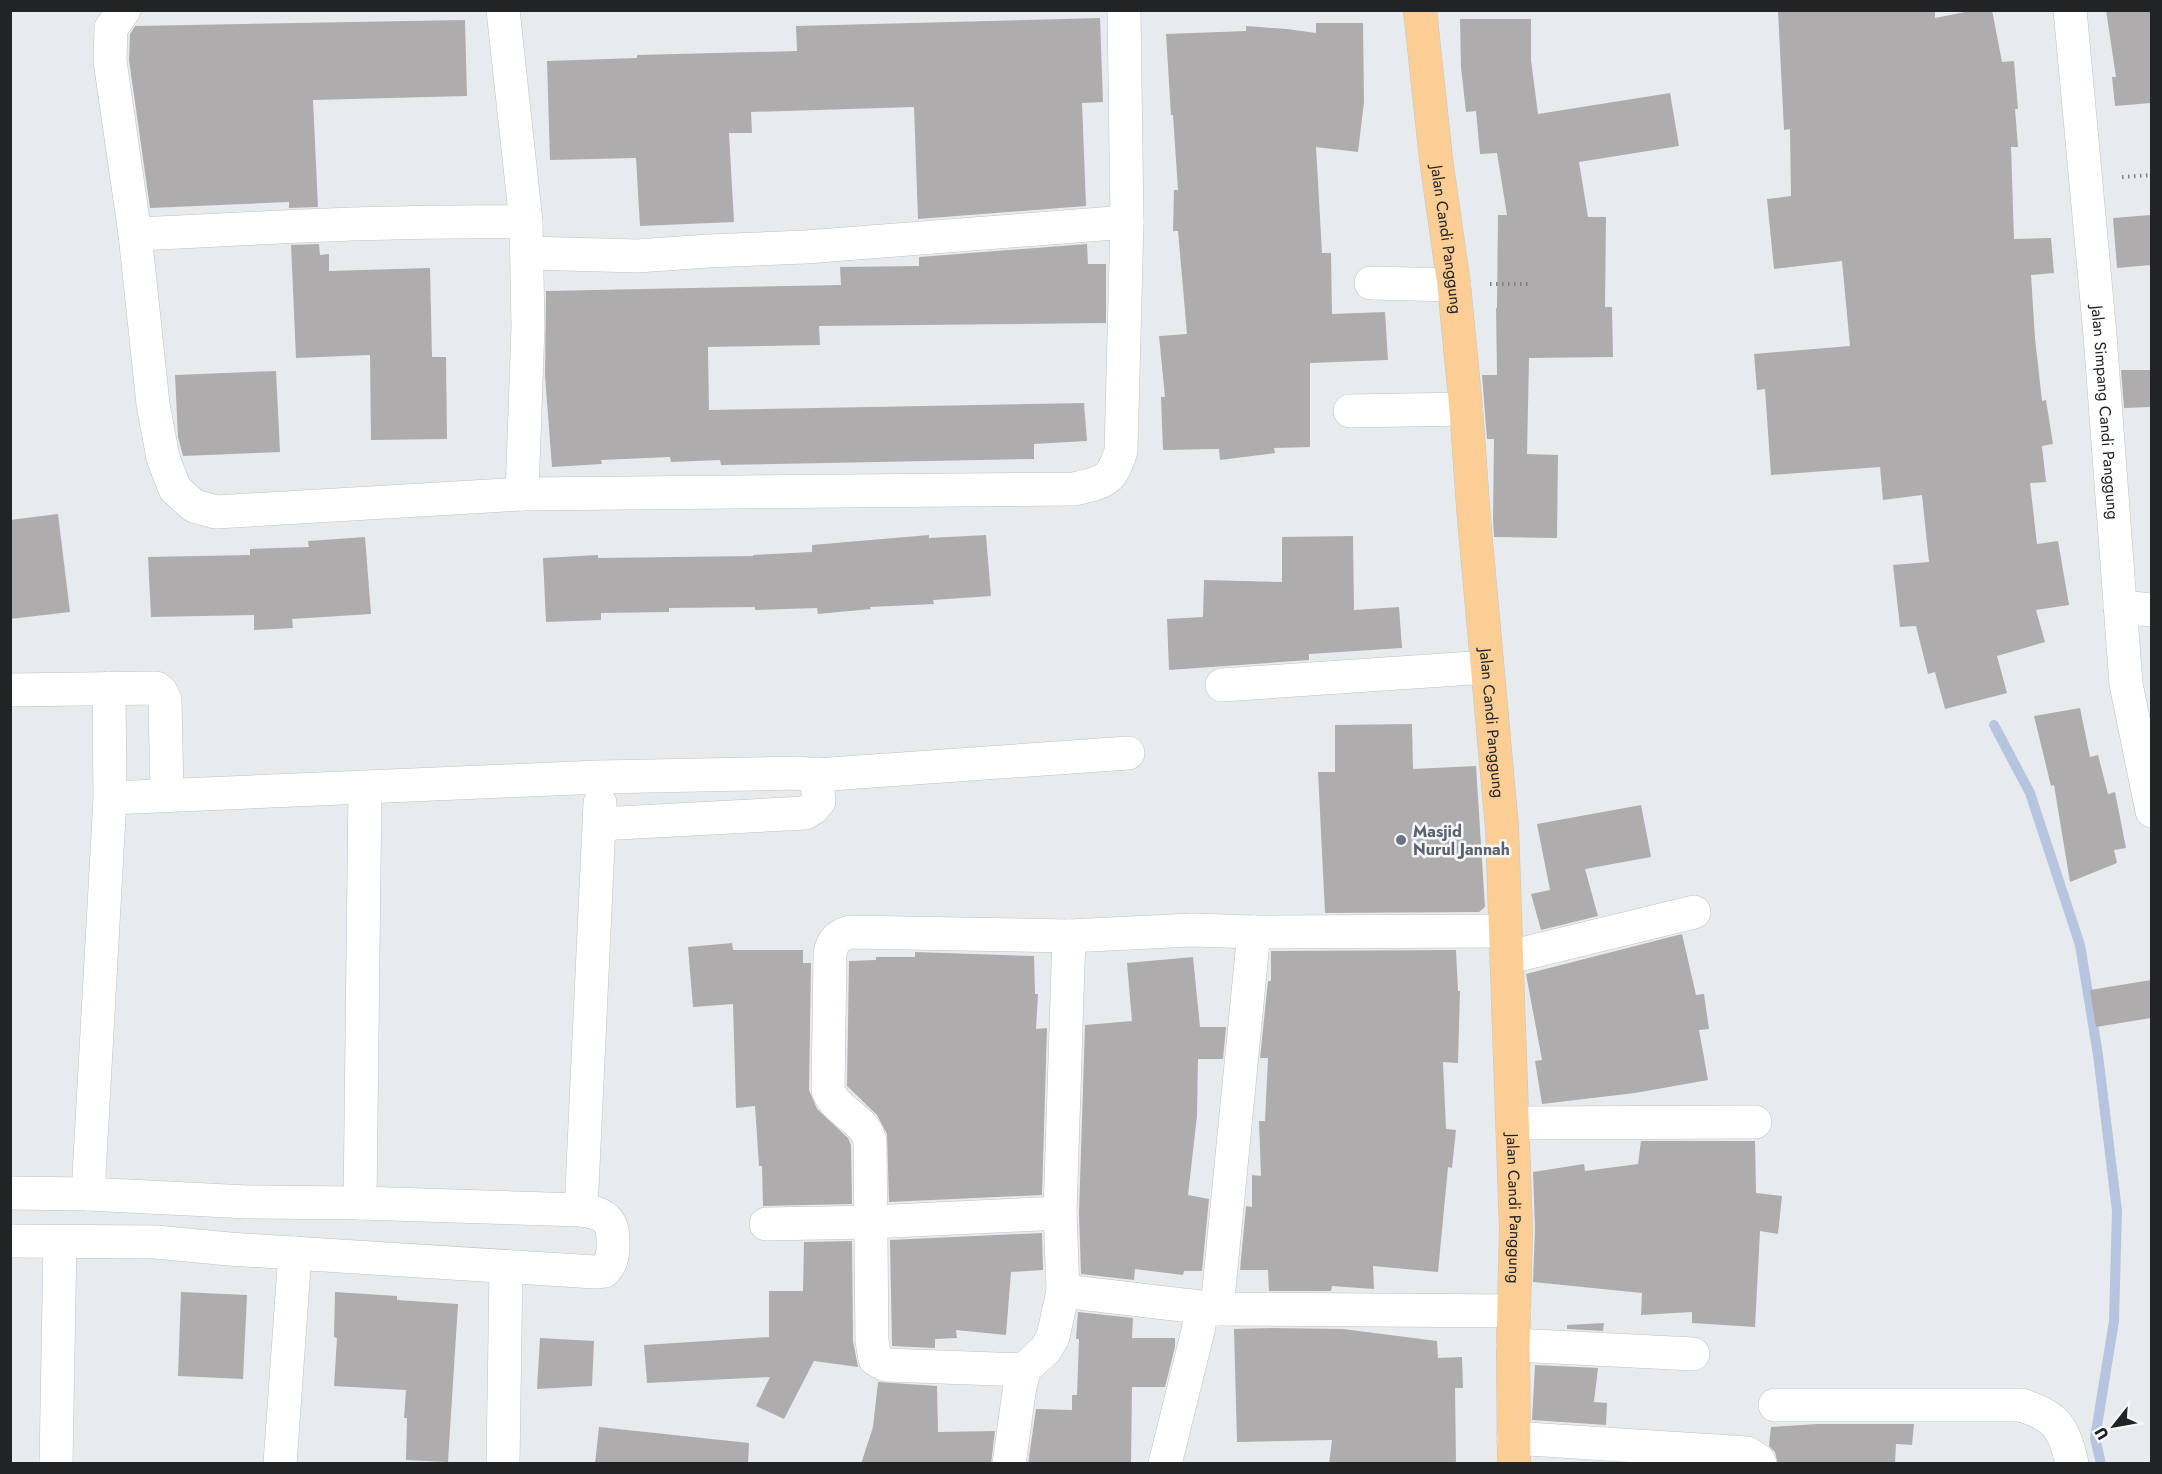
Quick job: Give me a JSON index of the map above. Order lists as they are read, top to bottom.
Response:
{
  "streets": {
    "main road": ["Jalan Candi Panggung"],
    "street": ["Jalan Simpang Candi Panggung"]
  },
  "places": ["Masjid Nurul Jannah"],
  "north": "bottom left"
}
